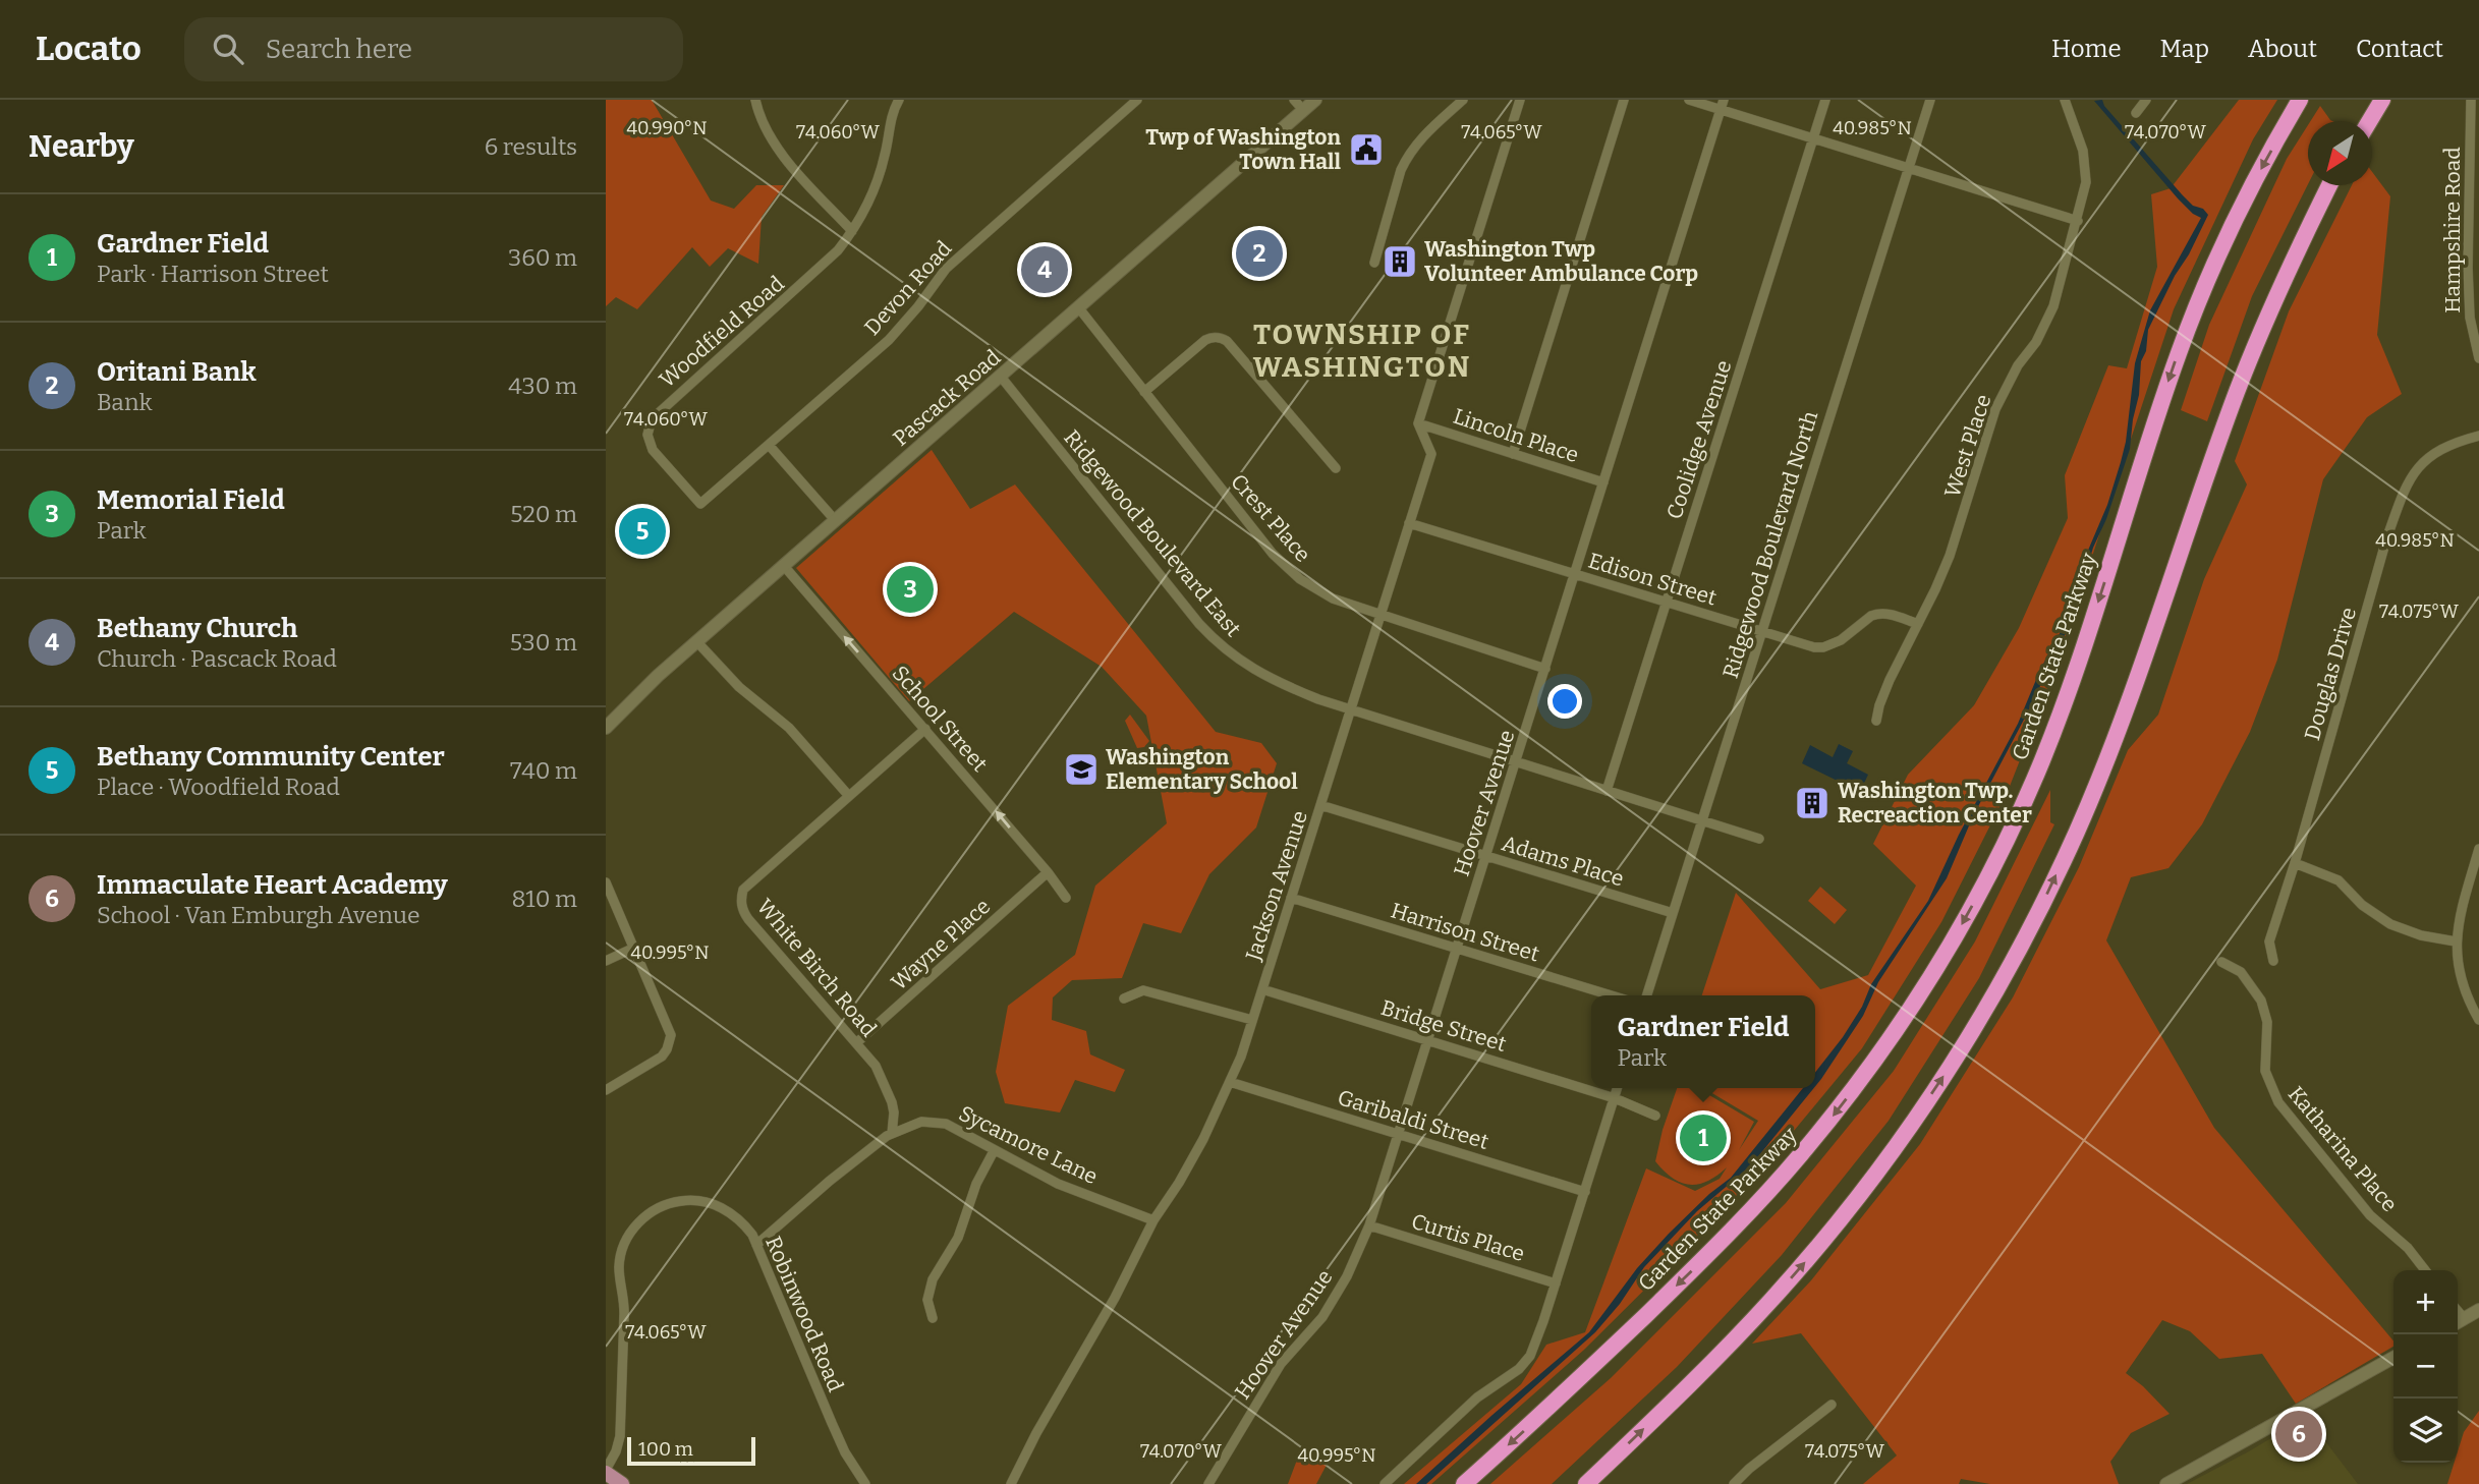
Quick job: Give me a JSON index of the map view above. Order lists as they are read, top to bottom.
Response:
{
  "streets": {
    "highway": ["Garden State Parkway"],
    "street": [
      "Hampshire Road",
      "Devon Road",
      "Woodfield Road",
      "Pascack Road",
      "Lincoln Place",
      "Coolidge Avenue",
      "West Place",
      "Crest Place",
      "Ridgewood Boulevard East",
      "Ridgewood Boulevard North",
      "Edison Street",
      "Douglas Drive",
      "School Street",
      "Hoover Avenue",
      "Adams Place",
      "Jackson Avenue",
      "Harrison Street",
      "Wayne Place",
      "White Birch Road",
      "Bridge Street",
      "Garibaldi Street",
      "Sycamore Lane",
      "Katharina Place",
      "Curtis Place",
      "Robinwood Road"
    ]
  },
  "crossings": [
    ["Devon Road", "Woodfield Road"],
    ["Pascack Road", "Crest Place"],
    ["Pascack Road", "Ridgewood Boulevard East"],
    ["Pascack Road", "School Street"],
    ["Lincoln Place", "Hoover Avenue"],
    ["Lincoln Place", "Jackson Avenue"],
    ["Coolidge Avenue", "Ridgewood Boulevard East"],
    ["Coolidge Avenue", "Edison Street"],
    ["West Place", "Edison Street"],
    ["Crest Place", "Hoover Avenue"],
    ["Crest Place", "Jackson Avenue"],
    ["Ridgewood Boulevard East", "Ridgewood Boulevard North"],
    ["Ridgewood Boulevard East", "Hoover Avenue"],
    ["Ridgewood Boulevard East", "Jackson Avenue"],
    ["Ridgewood Boulevard North", "Edison Street"],
    ["Ridgewood Boulevard North", "Adams Place"],
    ["Edison Street", "Hoover Avenue"],
    ["Edison Street", "Jackson Avenue"],
    ["School Street", "Wayne Place"],
    ["School Street", "White Birch Road"],
    ["Hoover Avenue", "Adams Place"],
    ["Hoover Avenue", "Harrison Street"],
    ["Hoover Avenue", "Bridge Street"],
    ["Hoover Avenue", "Garibaldi Street"],
    ["Hoover Avenue", "Curtis Place"],
    ["Adams Place", "Jackson Avenue"],
    ["Jackson Avenue", "Harrison Street"],
    ["Jackson Avenue", "Bridge Street"],
    ["Jackson Avenue", "Garibaldi Street"],
    ["Jackson Avenue", "Sycamore Lane"],
    ["Wayne Place", "White Birch Road"],
    ["White Birch Road", "Sycamore Lane"],
    ["Sycamore Lane", "Robinwood Road"]
  ],
  "one_way": ["School Street"],
  "districts": ["TOWNSHIP OF WASHINGTON"],
  "places": {
    "public building": ["Twp of Washington Town Hall"],
    "building": ["Washington Twp Volunteer Ambulance Corp", "Washington Twp. Recreaction Center"],
    "school or university": ["Washington Elementary School"]
  },
  "scale_bar": "100 m",
  "north": "bottom left",
  "page": {
    "header": "Locato",
    "search": "Search here",
    "nav": [
      "Home",
      "Map",
      "About",
      "Contact"
    ],
    "heading": ["Nearby", "6 results"],
    "list": [
      {
        "mark": "1",
        "name": "Gardner Field",
        "note": "Park · Harrison Street",
        "value": "360 m"
      },
      {
        "mark": "2",
        "name": "Oritani Bank",
        "note": "Bank",
        "value": "430 m"
      },
      {
        "mark": "3",
        "name": "Memorial Field",
        "note": "Park",
        "value": "520 m"
      },
      {
        "mark": "4",
        "name": "Bethany Church",
        "note": "Church · Pascack Road",
        "value": "530 m"
      },
      {
        "mark": "5",
        "name": "Bethany Community Center",
        "note": "Place · Woodfield Road",
        "value": "740 m"
      },
      {
        "mark": "6",
        "name": "Immaculate Heart Academy",
        "note": "School · Van Emburgh Avenue",
        "value": "810 m"
      }
    ],
    "pins": [
      "2",
      "4",
      "5",
      "3",
      "1",
      "6"
    ],
    "popup": ["Gardner Field", "Park"],
    "map_buttons": ["+", "−"],
    "scale": "100 m"
  },
  "coordinates": [
    "40.990°N",
    "40.985°N",
    "74.070°W",
    "74.060°W",
    "74.065°W",
    "74.075°W",
    "40.995°N"
  ]
}
